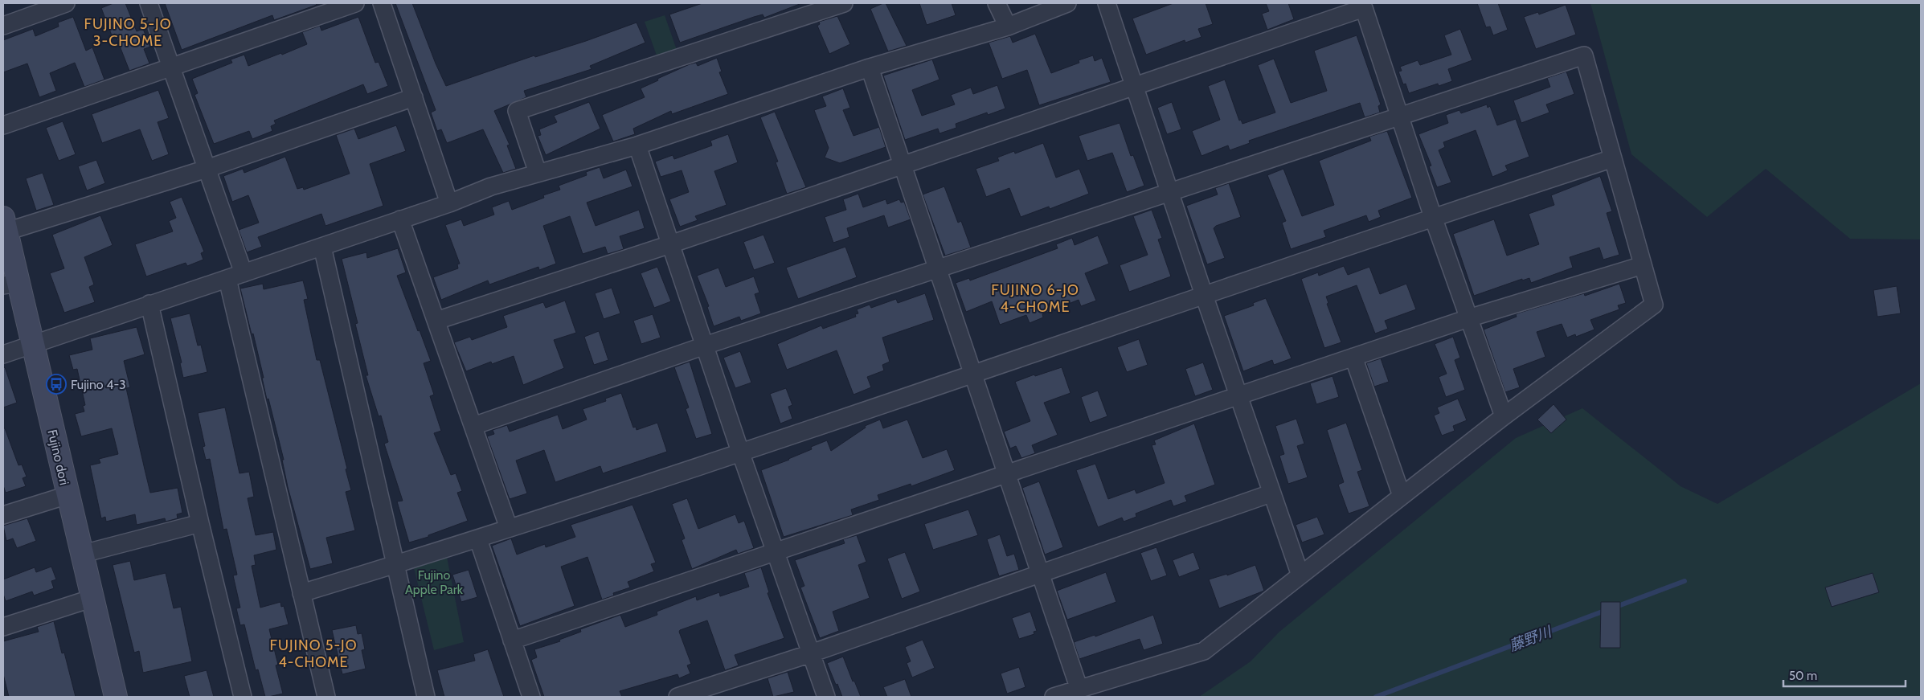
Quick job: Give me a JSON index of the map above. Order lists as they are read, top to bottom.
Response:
{
  "streets": {
    "street": ["Fujino dori"]
  },
  "districts": ["FUJINO 5-JO 3-CHOME", "FUJINO 6-JO 4-CHOME", "FUJINO 5-JO 4-CHOME"],
  "water": ["藤野川"],
  "parks": ["Fujino Apple Park"],
  "places": {
    "bus stop": ["Fujino 4-3"]
  },
  "scale_bar": "50 m"
}
